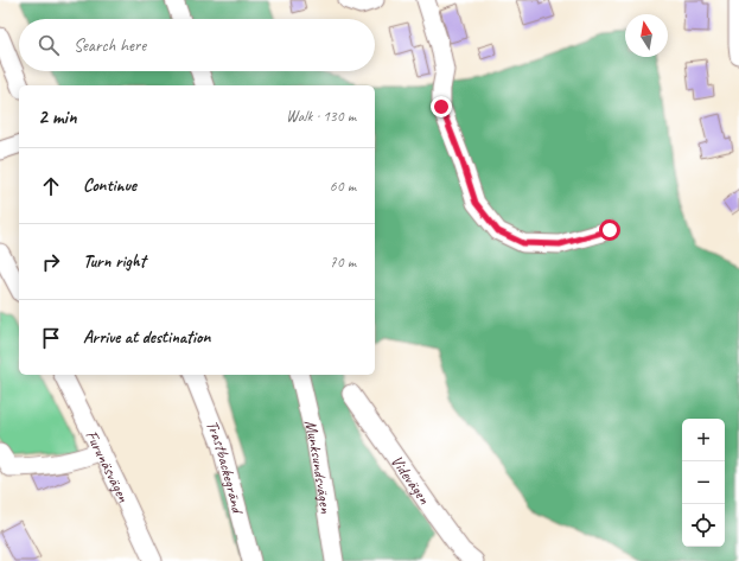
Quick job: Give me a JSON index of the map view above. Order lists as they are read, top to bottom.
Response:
{
  "streets": {
    "street": [
      "Furunäsvägen",
      "Trastbackegränd",
      "Munksundsvägen",
      "Videvägen"
    ]
  },
  "north": "top",
  "page": {
    "search": "Search here",
    "heading": ["2 min", "Walk · 130 m"],
    "list": [
      ["Continue", "60 m"],
      ["Turn right", "70 m"],
      "Arrive at destination"
    ],
    "map_buttons": ["+", "−"]
  }
}
